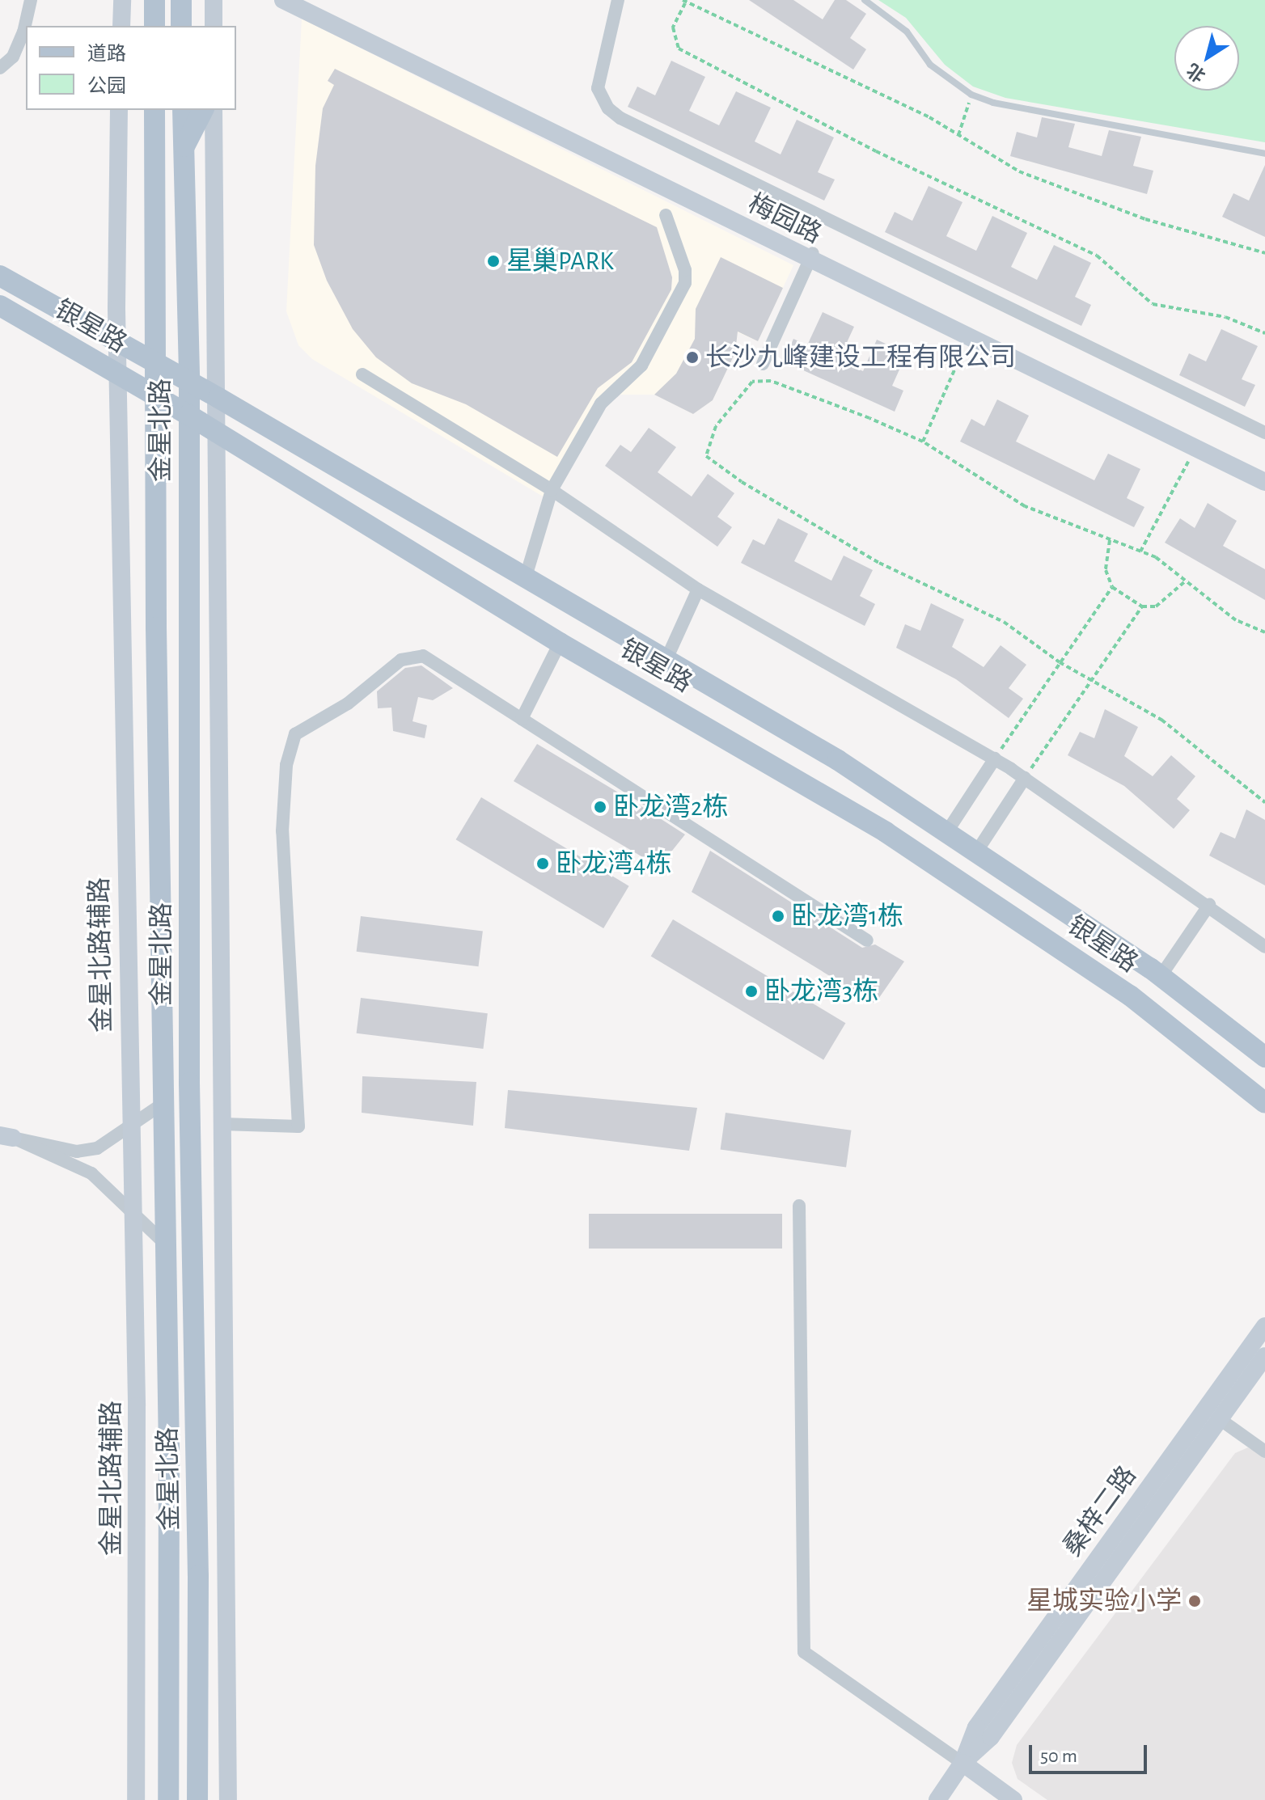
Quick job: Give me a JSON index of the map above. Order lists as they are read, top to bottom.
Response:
{
  "streets": {
    "main road": [
      "梅园路",
      "银星路",
      "金星北路",
      "金星北路辅路",
      "桑梓二路"
    ]
  },
  "crossings": [
    ["银星路", "金星北路"],
    ["银星路", "金星北路辅路"]
  ],
  "places": [
    "星巢PARK",
    "长沙九峰建设工程有限公司",
    "卧龙湾2栋",
    "卧龙湾4栋",
    "卧龙湾1栋",
    "卧龙湾3栋",
    "星城实验小学"
  ],
  "legend": ["道路", "公园"],
  "scale_bar": "50 m",
  "north": "bottom left"
}
